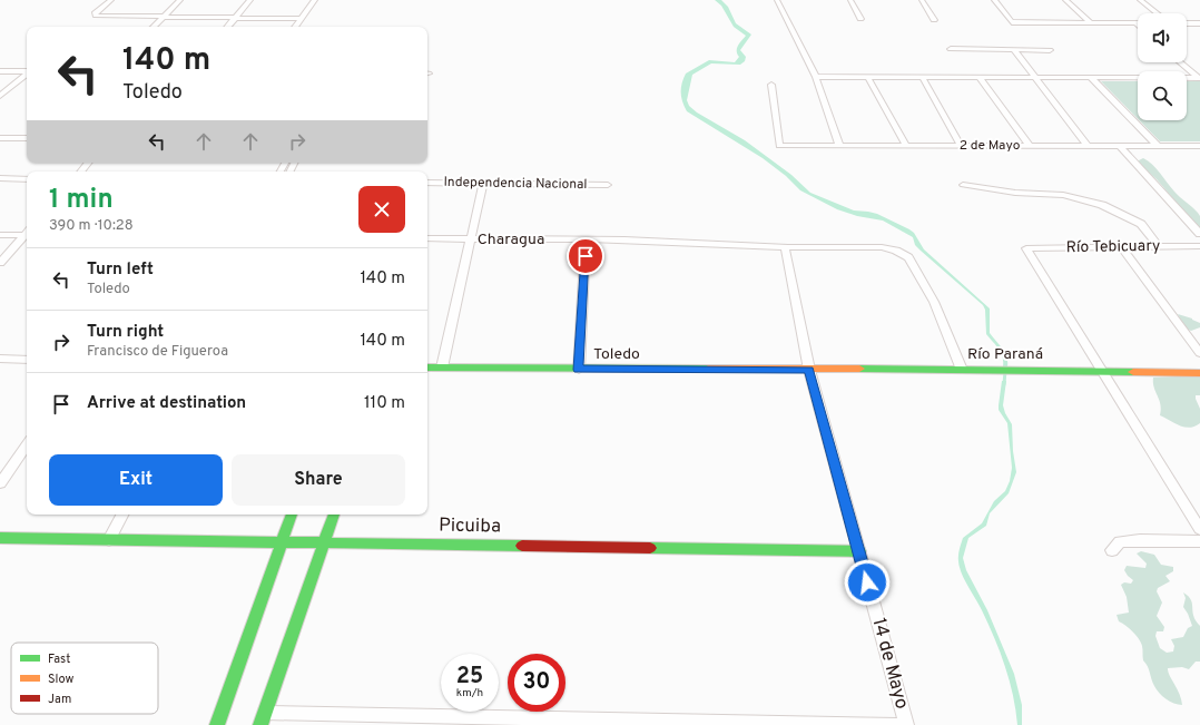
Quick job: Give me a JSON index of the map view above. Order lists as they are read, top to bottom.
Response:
{
  "streets": {
    "street": [
      "2 de Mayo",
      "Independencia Nacional",
      "Charagua",
      "Río Tebicuary",
      "Toledo",
      "Río Paraná",
      "Picuiba",
      "14 de Mayo"
    ]
  },
  "crossings": [
    ["Charagua", "Río Paraná"],
    ["Charagua", "14 de Mayo"],
    ["Río Tebicuary", "Río Paraná"],
    ["Toledo", "Río Paraná"],
    ["Toledo", "14 de Mayo"],
    ["Río Paraná", "14 de Mayo"],
    ["Picuiba", "14 de Mayo"]
  ],
  "legend": ["Fast", "Slow", "Jam"],
  "page": {
    "turn": ["140 m", "Toledo"],
    "heading": ["1 min", "390 m · 10:28"],
    "list": [
      {
        "name": "Turn left",
        "note": "Toledo",
        "value": "140 m"
      },
      {
        "name": "Turn right",
        "note": "Francisco de Figueroa",
        "value": "140 m"
      },
      {
        "name": "Arrive at destination",
        "value": "110 m"
      }
    ],
    "buttons": ["Exit", "Share"],
    "speed": "25 km/h",
    "limit": "30"
  }
}
